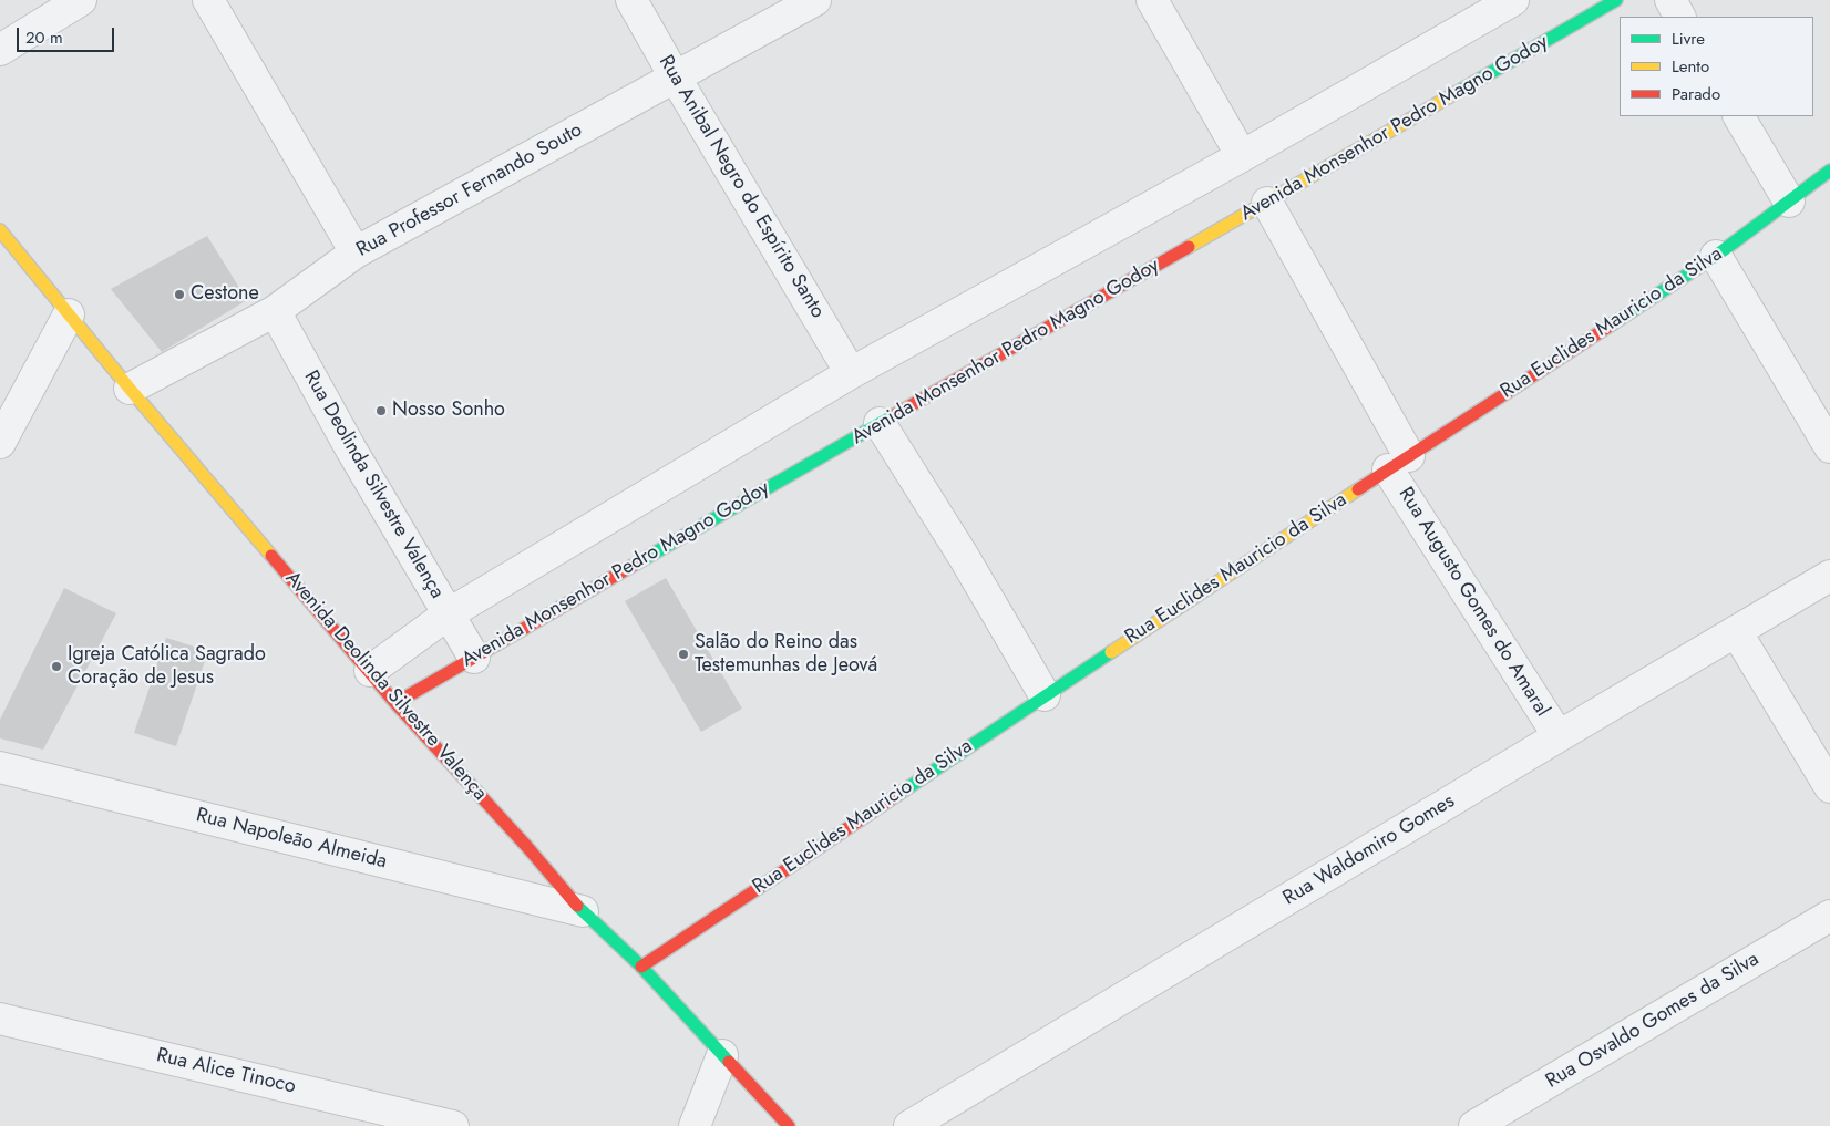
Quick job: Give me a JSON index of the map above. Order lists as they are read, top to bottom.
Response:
{
  "streets": {
    "street": [
      "Avenida Monsenhor Pedro Magno Godoy",
      "Rua Anibal Negro do Espírito Santo",
      "Rua Professor Fernando Souto",
      "Rua Euclides Mauricio da Silva",
      "Rua Deolinda Silvestre Valença",
      "Rua Augusto Gomes do Amaral",
      "Avenida Deolinda Silvestre Valença",
      "Rua Napoleão Almeida",
      "Rua Waldomiro Gomes",
      "Rua Osvaldo Gomes da Silva",
      "Rua Alice Tinoco"
    ]
  },
  "crossings": [
    ["Avenida Monsenhor Pedro Magno Godoy", "Rua Deolinda Silvestre Valença"],
    ["Avenida Monsenhor Pedro Magno Godoy", "Rua Augusto Gomes do Amaral"],
    ["Avenida Monsenhor Pedro Magno Godoy", "Avenida Deolinda Silvestre Valença"],
    ["Rua Anibal Negro do Espírito Santo", "Rua Professor Fernando Souto"],
    ["Rua Professor Fernando Souto", "Rua Deolinda Silvestre Valença"],
    ["Rua Professor Fernando Souto", "Avenida Deolinda Silvestre Valença"],
    ["Rua Euclides Mauricio da Silva", "Rua Augusto Gomes do Amaral"],
    ["Rua Euclides Mauricio da Silva", "Avenida Deolinda Silvestre Valença"],
    ["Rua Augusto Gomes do Amaral", "Rua Waldomiro Gomes"],
    ["Avenida Deolinda Silvestre Valença", "Rua Napoleão Almeida"]
  ],
  "places": [
    "Cestone",
    "Nosso Sonho",
    "Salão do Reino das Testemunhas de Jeová",
    "Igreja Católica Sagrado Coração de Jesus"
  ],
  "legend": ["Livre", "Lento", "Parado"],
  "scale_bar": "20 m"
}
